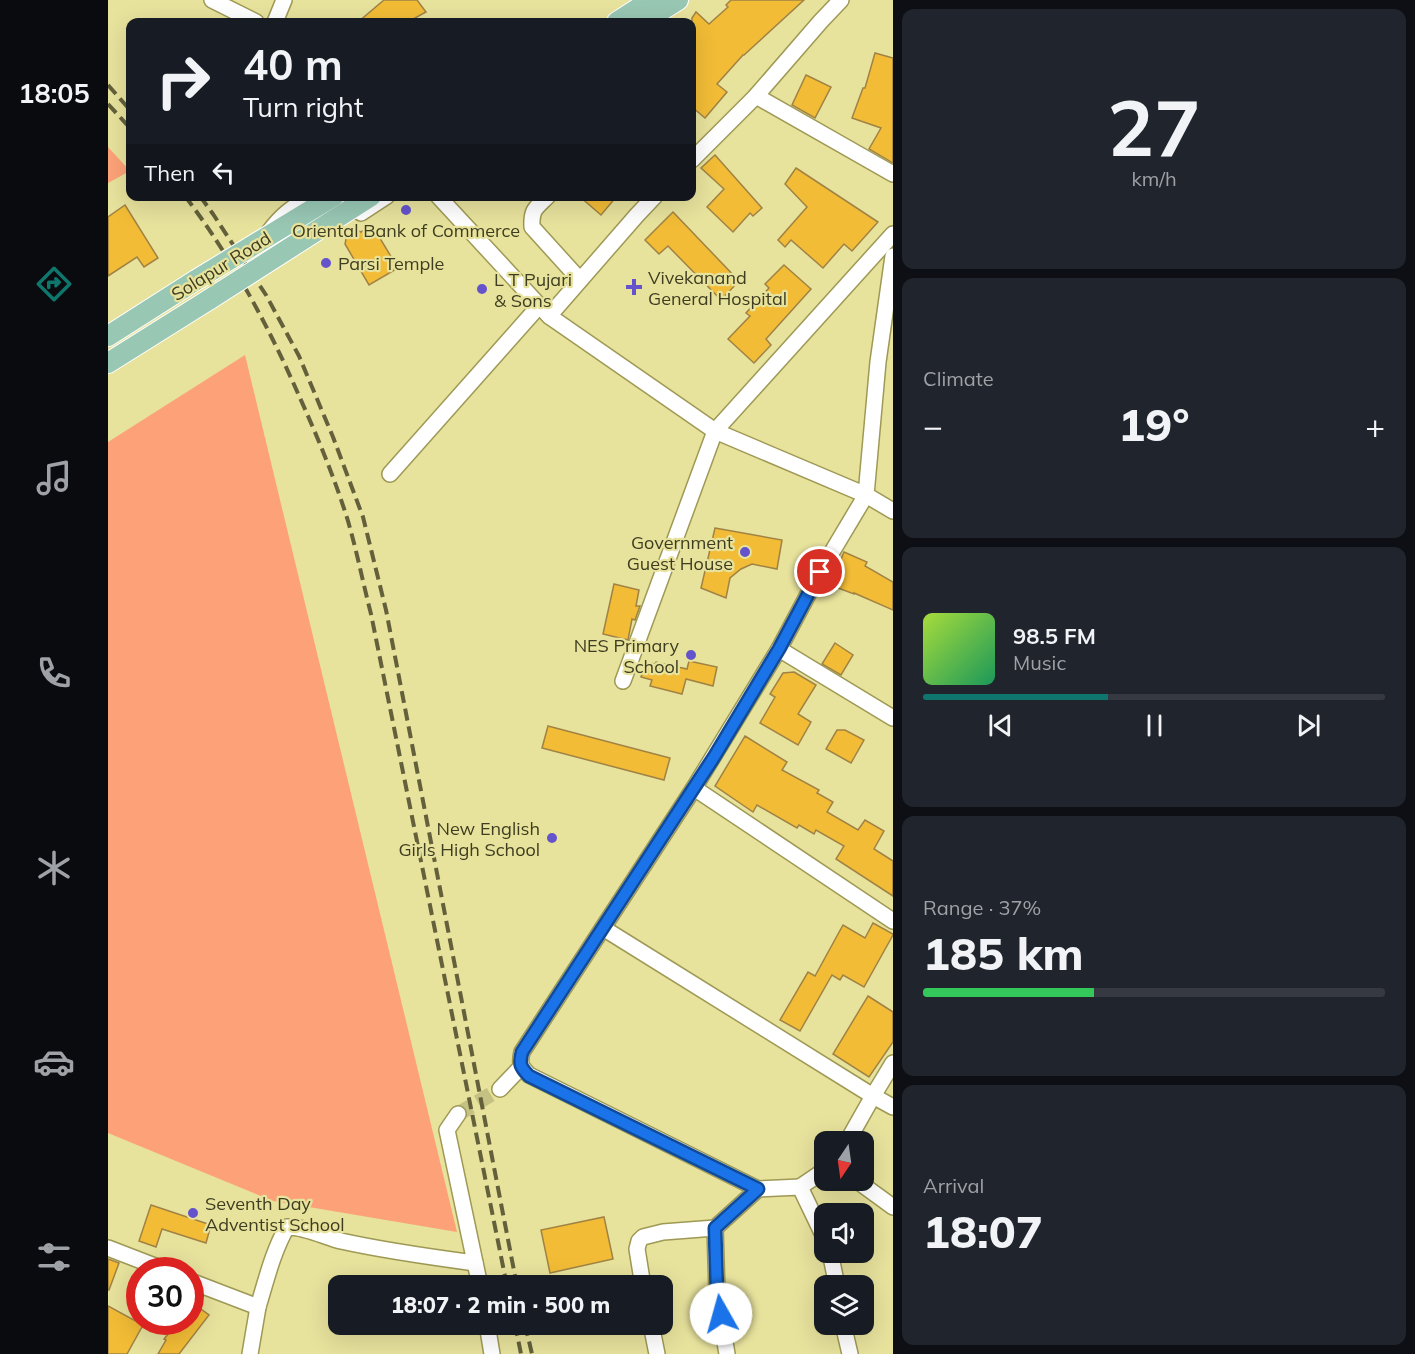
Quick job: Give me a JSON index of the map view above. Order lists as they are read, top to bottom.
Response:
{
  "streets": {
    "main road": ["Solapur Road"]
  },
  "places": {
    "other": [
      "Oriental Bank of Commerce",
      "Parsi Temple",
      "L T Pujari & Sons",
      "Government Guest House",
      "NES Primary School",
      "New English Girls High School",
      "Seventh Day Adventist School"
    ],
    "health": ["Vivekanand General Hospital"]
  },
  "north": "bottom",
  "page": {
    "tabs": "18:05",
    "tile": [
      ["27", "km/h"],
      "Climate",
      ["Range · 37%", "185 km"],
      ["Arrival", "18:07"]
    ],
    "turn": ["40 m", "Turn right"],
    "then": "Then",
    "heat": ["−", "19°", "+"],
    "song": ["98.5 FM", "Music"],
    "limit": "30",
    "trip": "18:07 · 2 min · 500 m"
  }
}
